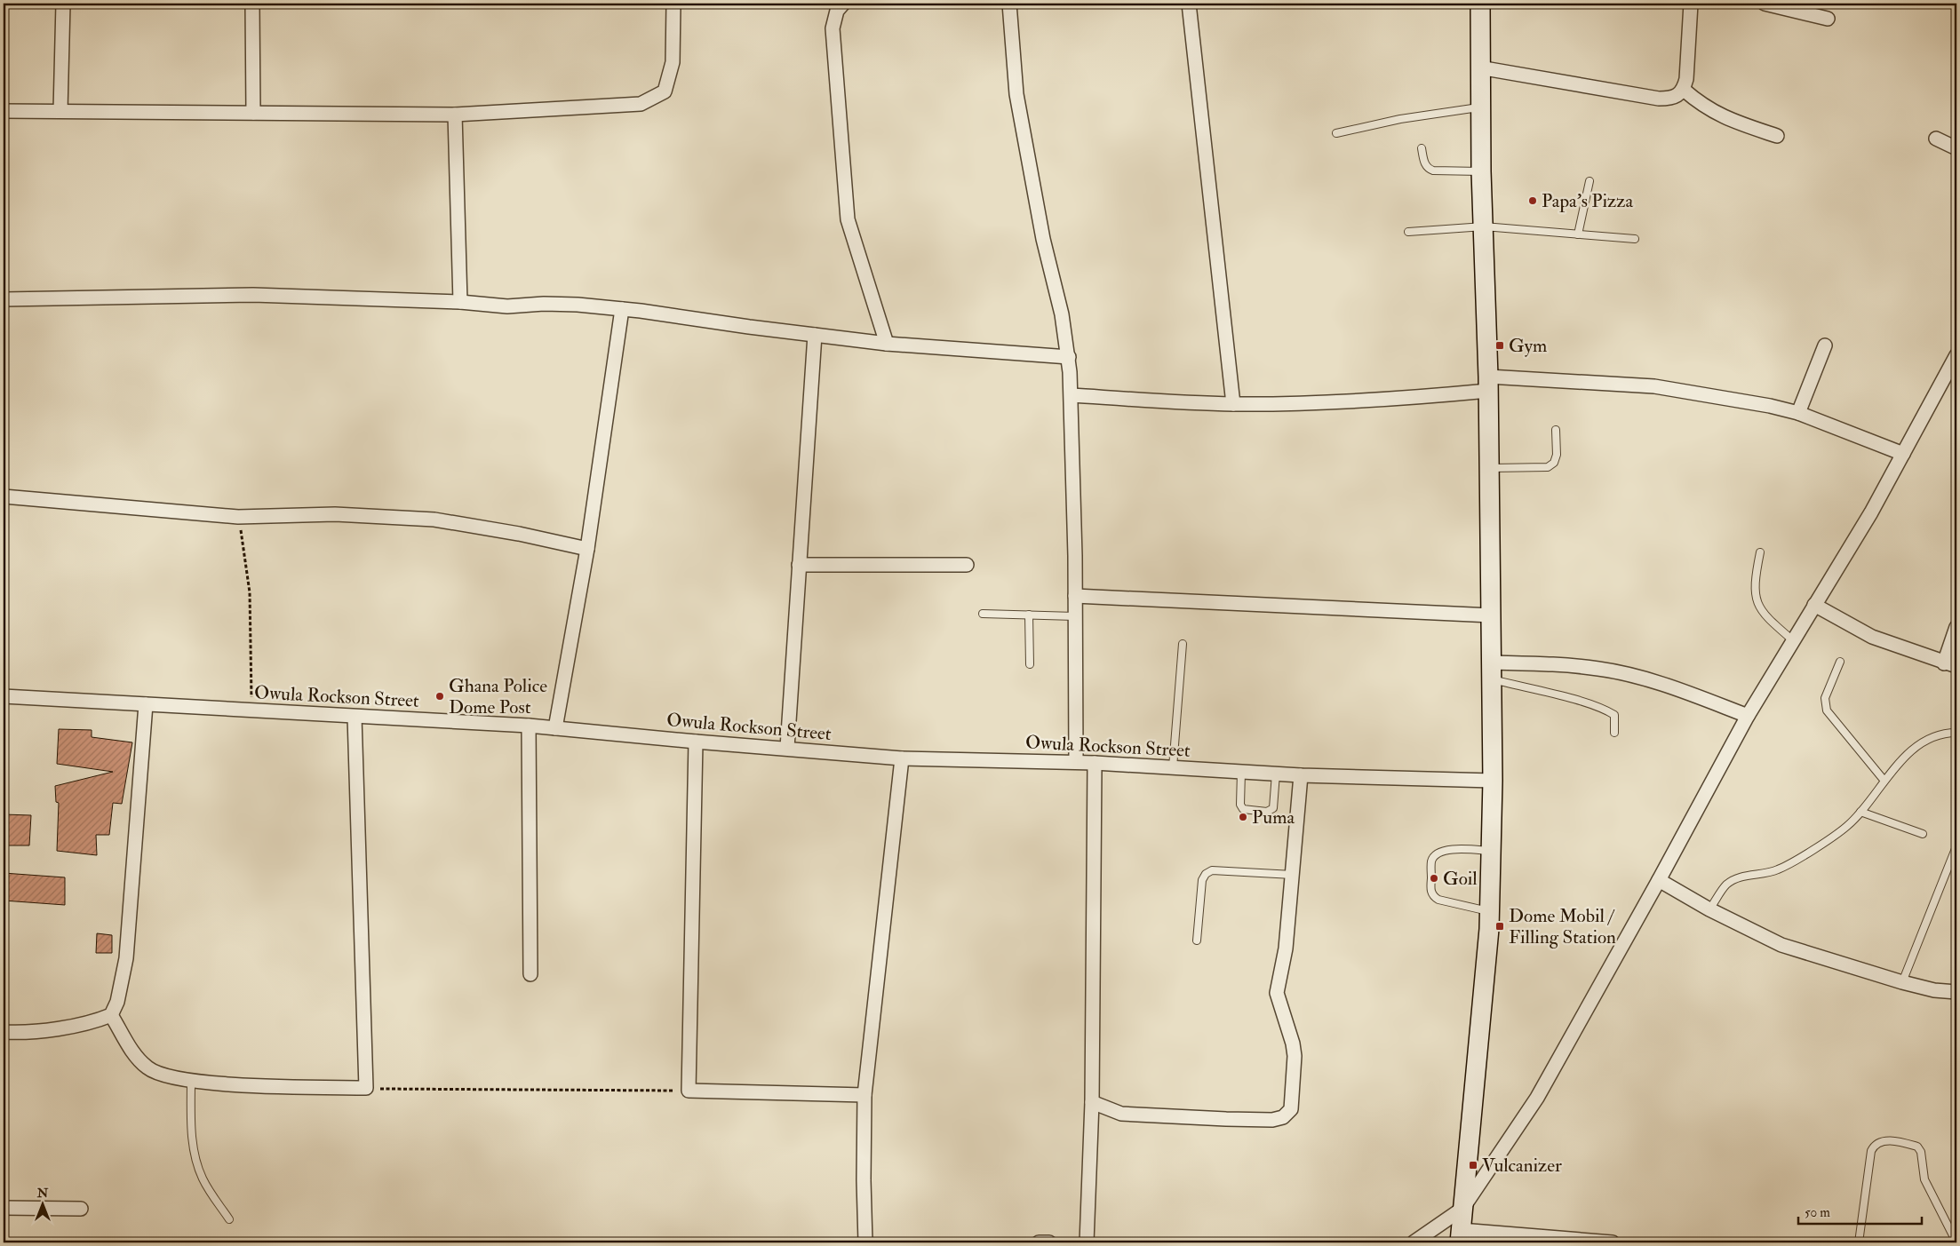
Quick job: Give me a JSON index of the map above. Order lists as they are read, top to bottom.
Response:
{
  "streets": {
    "street": ["Owula Rockson Street"]
  },
  "places": {
    "other": [
      "Papa's Pizza",
      "Ghana Police Dome Post",
      "Puma",
      "Goil"
    ],
    "transit": ["Gym", "Dome Mobil / Filling Station", "Vulcanizer"]
  },
  "scale_bar": "50 m",
  "north": "top"
}
